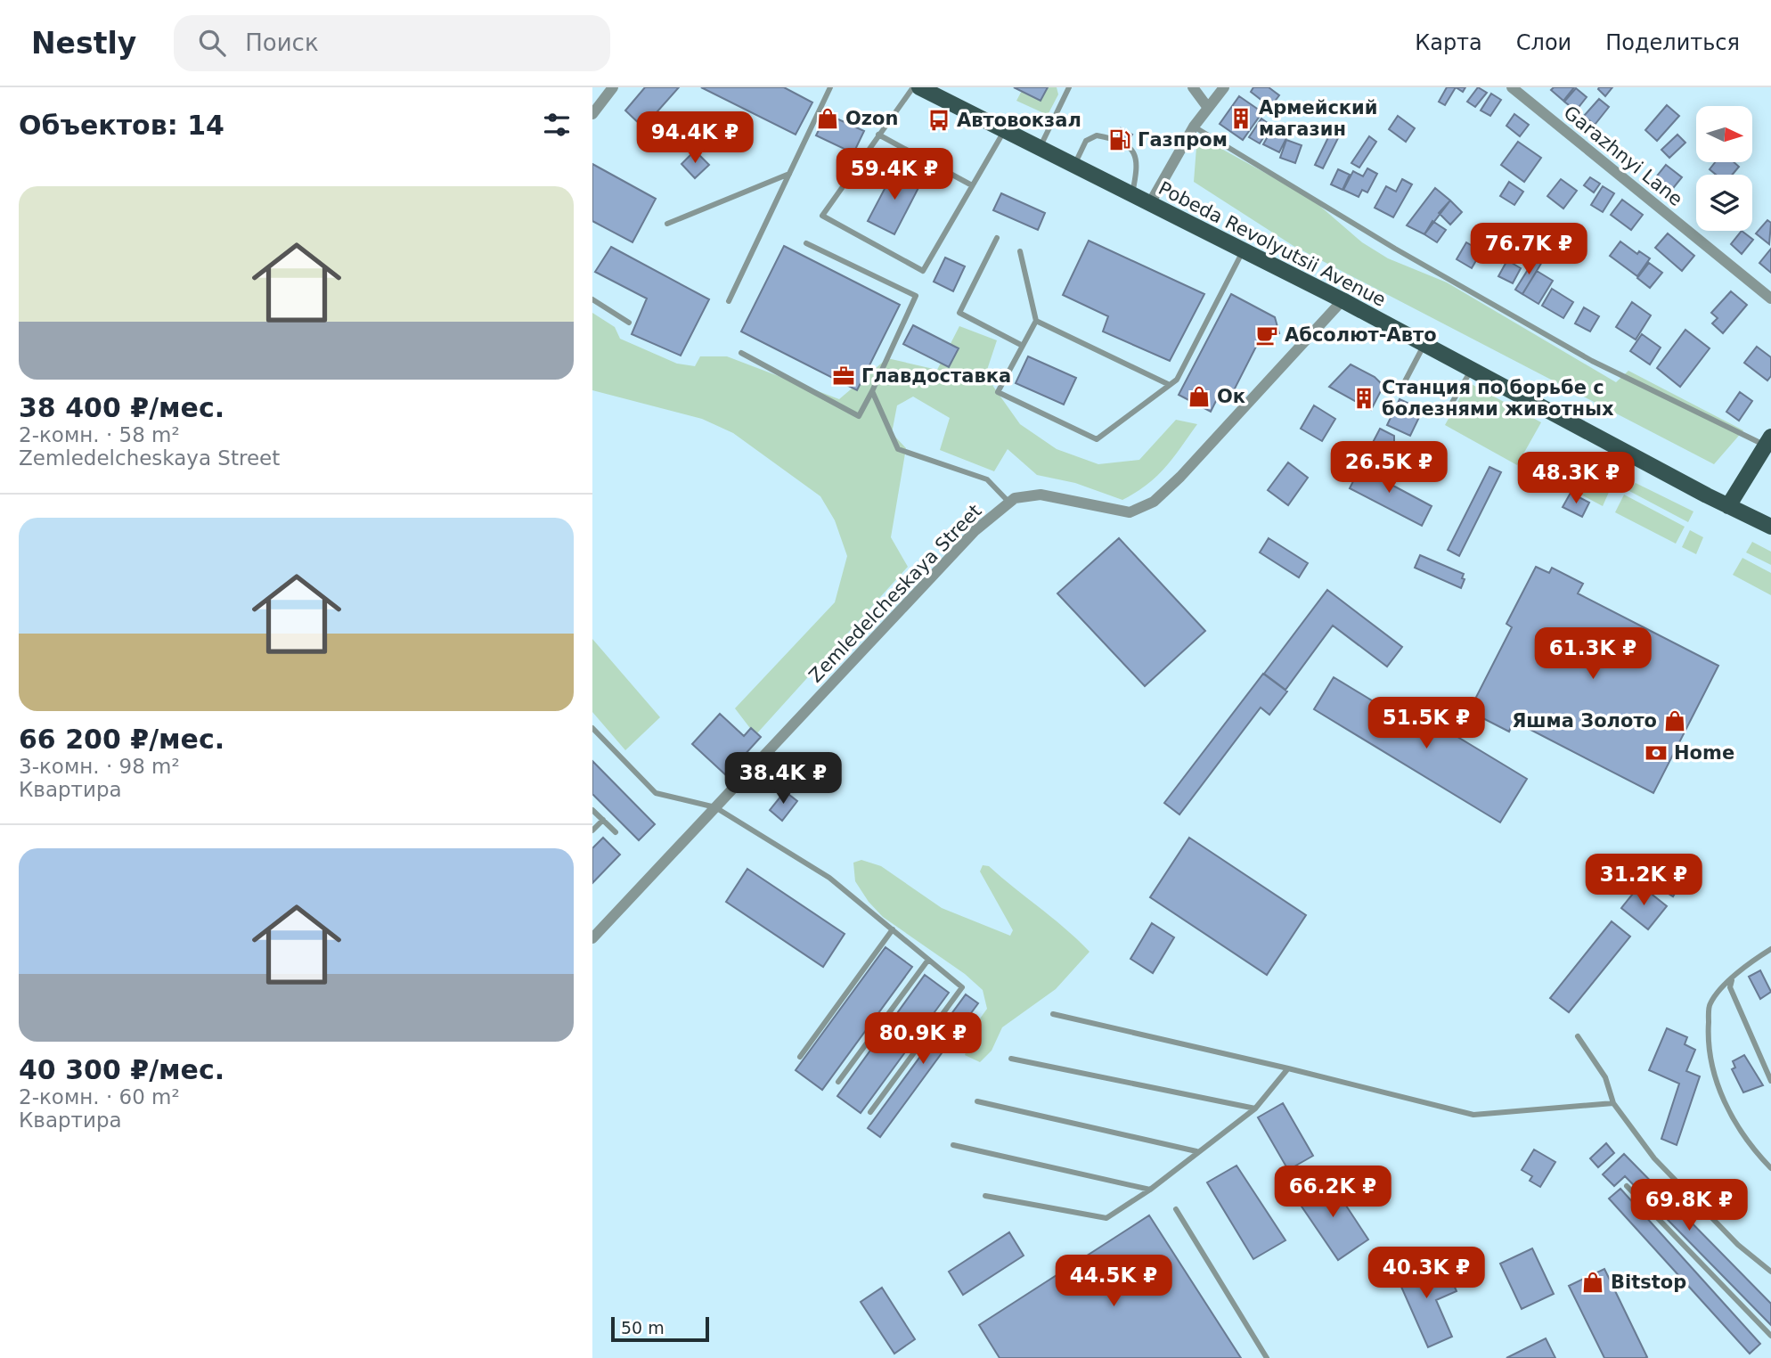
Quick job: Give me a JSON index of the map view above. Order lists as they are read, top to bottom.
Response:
{
  "streets": {
    "main road": ["Pobeda Revolyutsii Avenue"],
    "street": ["Garazhnyi Lane", "Zemledelcheskaya Street"]
  },
  "crossings": [
    ["Pobeda Revolyutsii Avenue", "Zemledelcheskaya Street"]
  ],
  "places": {
    "shop": [
      "Ozon",
      "Ок",
      "Яшма Золото",
      "Bitstop"
    ],
    "building": ["Армейский магазин", "Станция по борьбе с болезнями животных"],
    "bus stop": ["Автовокзал"],
    "fuel station": ["Газпром"],
    "cafe": ["Абсолют-Авто"],
    "office": ["Главдоставка"],
    "bank": ["Home"]
  },
  "scale_bar": "50 m",
  "north": "right",
  "page": {
    "header": "Nestly",
    "search": "Поиск",
    "nav": ["Карта", "Слои", "Поделиться"],
    "heading": "Объектов: 14",
    "price": [
      "94.4K ₽",
      "59.4K ₽",
      "76.7K ₽",
      "26.5K ₽",
      "48.3K ₽",
      "61.3K ₽",
      "51.5K ₽",
      "38.4K ₽",
      "31.2K ₽",
      "80.9K ₽",
      "66.2K ₽",
      "69.8K ₽",
      "40.3K ₽",
      "44.5K ₽"
    ],
    "list": [
      {
        "name": "38 400 ₽/мес.",
        "note": "2-комн. · 58 m² · Zemledelcheskaya Street"
      },
      {
        "name": "66 200 ₽/мес.",
        "note": "3-комн. · 98 m² · Квартира"
      },
      {
        "name": "40 300 ₽/мес.",
        "note": "2-комн. · 60 m² · Квартира"
      }
    ],
    "scale": "50 m"
  }
}
